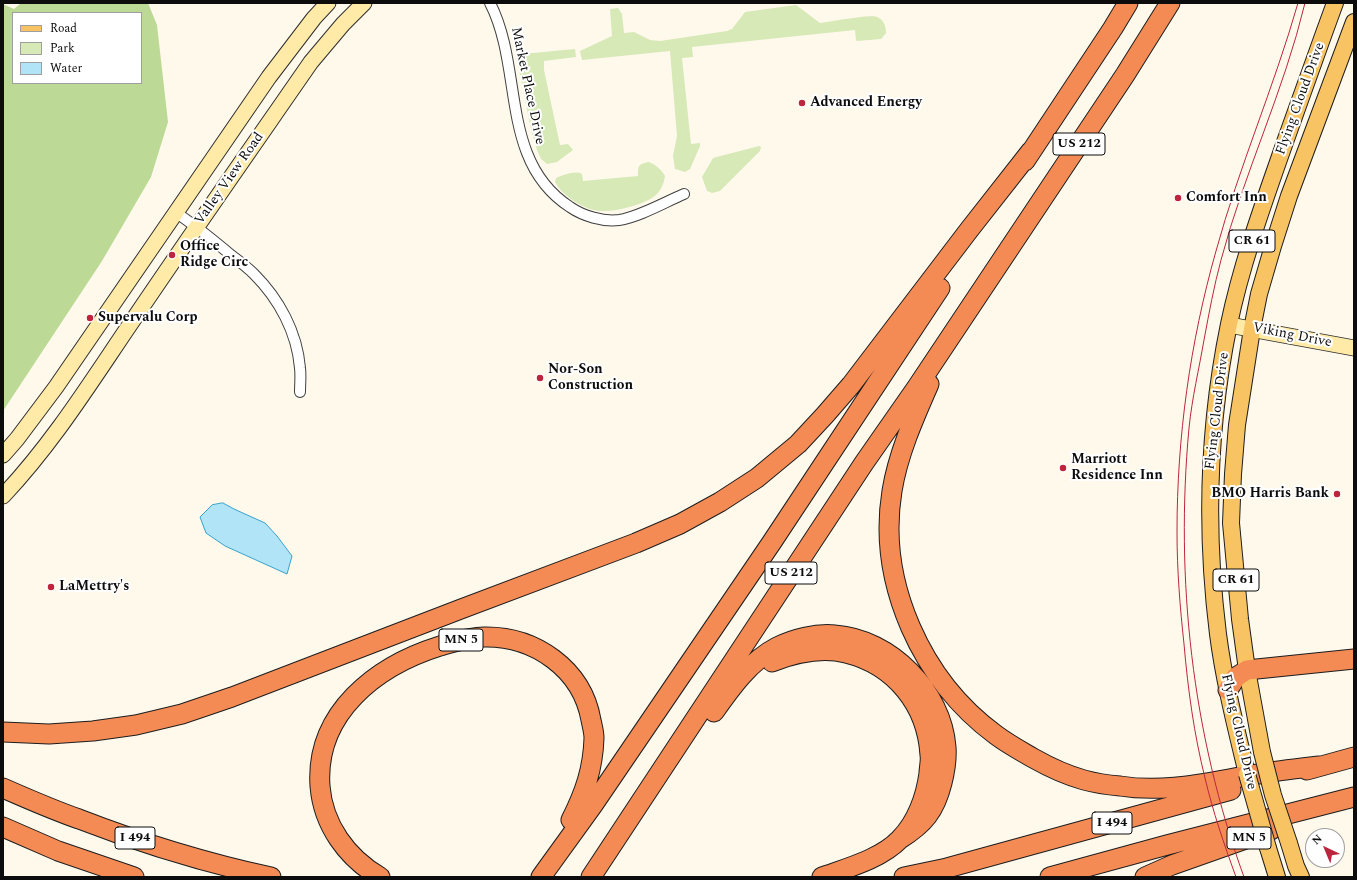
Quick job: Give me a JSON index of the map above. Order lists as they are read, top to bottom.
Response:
{
  "streets": {
    "highway": ["US 212", "MN 5", "I 494"],
    "main road": [
      "Flying Cloud Drive",
      "Valley View Road",
      "CR 61",
      "Viking Drive"
    ],
    "street": ["Market Place Drive"]
  },
  "crossings": [
    ["Flying Cloud Drive", "Viking Drive"],
    ["US 212", "MN 5"],
    ["MN 5", "I 494"]
  ],
  "places": [
    "Advanced Energy",
    "Comfort Inn",
    "Office Ridge Circ",
    "Supervalu Corp",
    "Nor-Son Construction",
    "Marriott Residence Inn",
    "BMO Harris Bank",
    "LaMettry's"
  ],
  "legend": ["Road", "Park", "Water"],
  "north": "top left"
}
